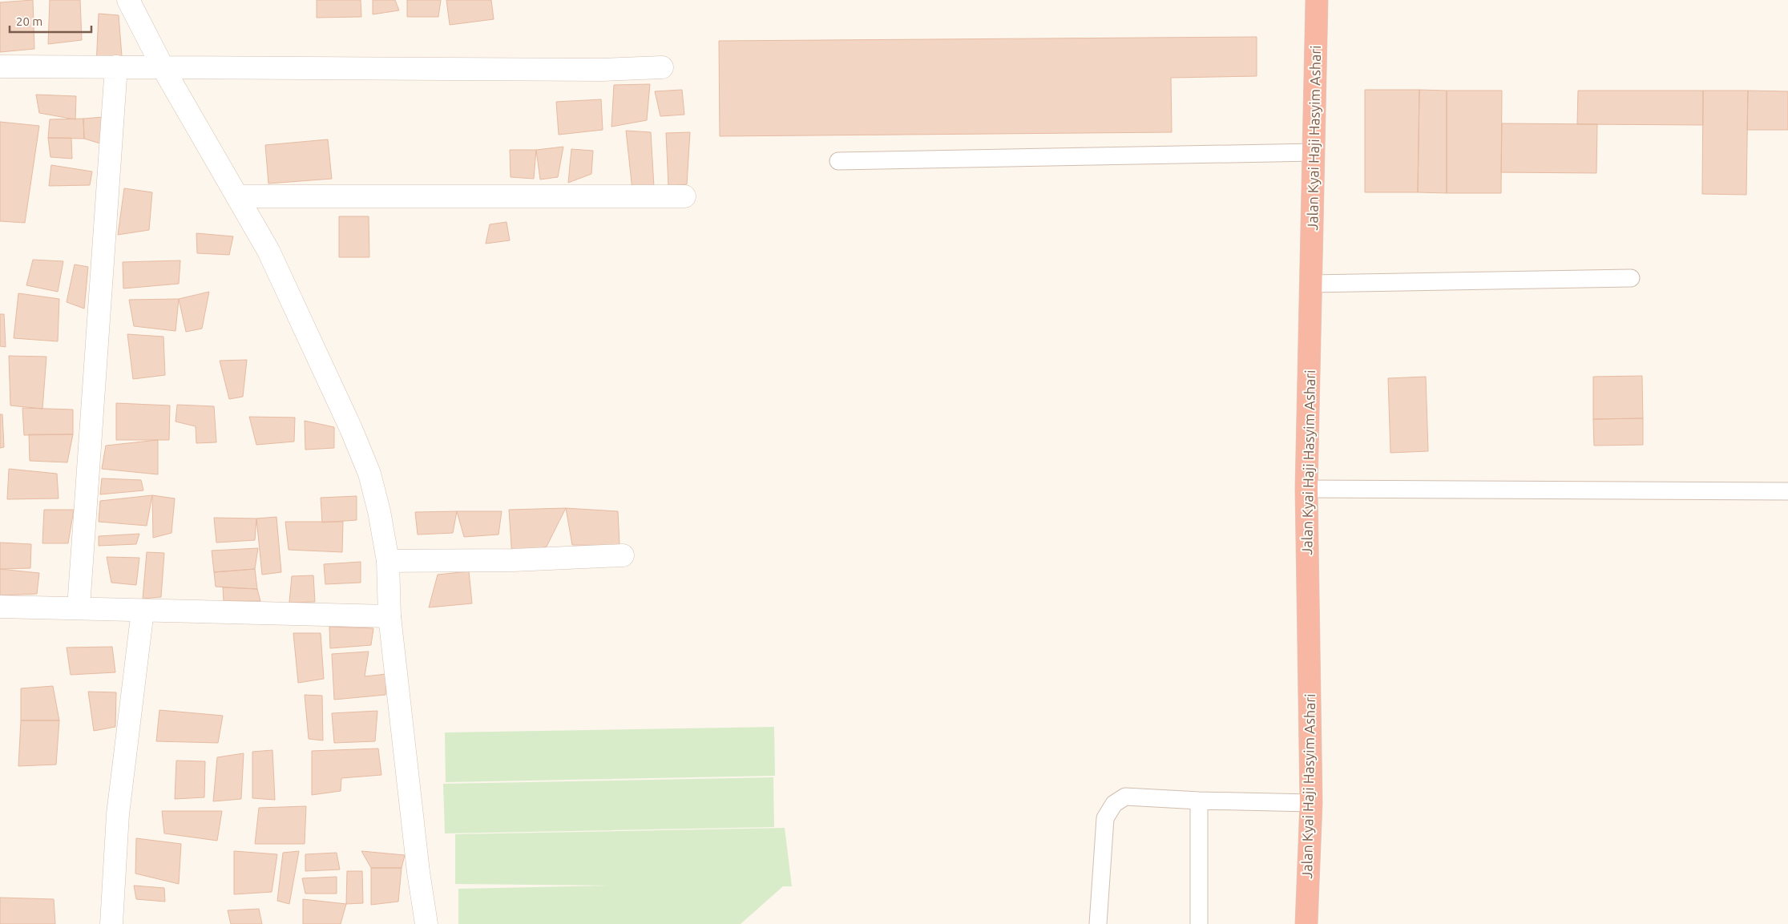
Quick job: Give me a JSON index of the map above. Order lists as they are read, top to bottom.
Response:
{
  "streets": {
    "highway": ["Jalan Kyai Haji Hasyim Ashari"]
  },
  "scale_bar": "20 m"
}
